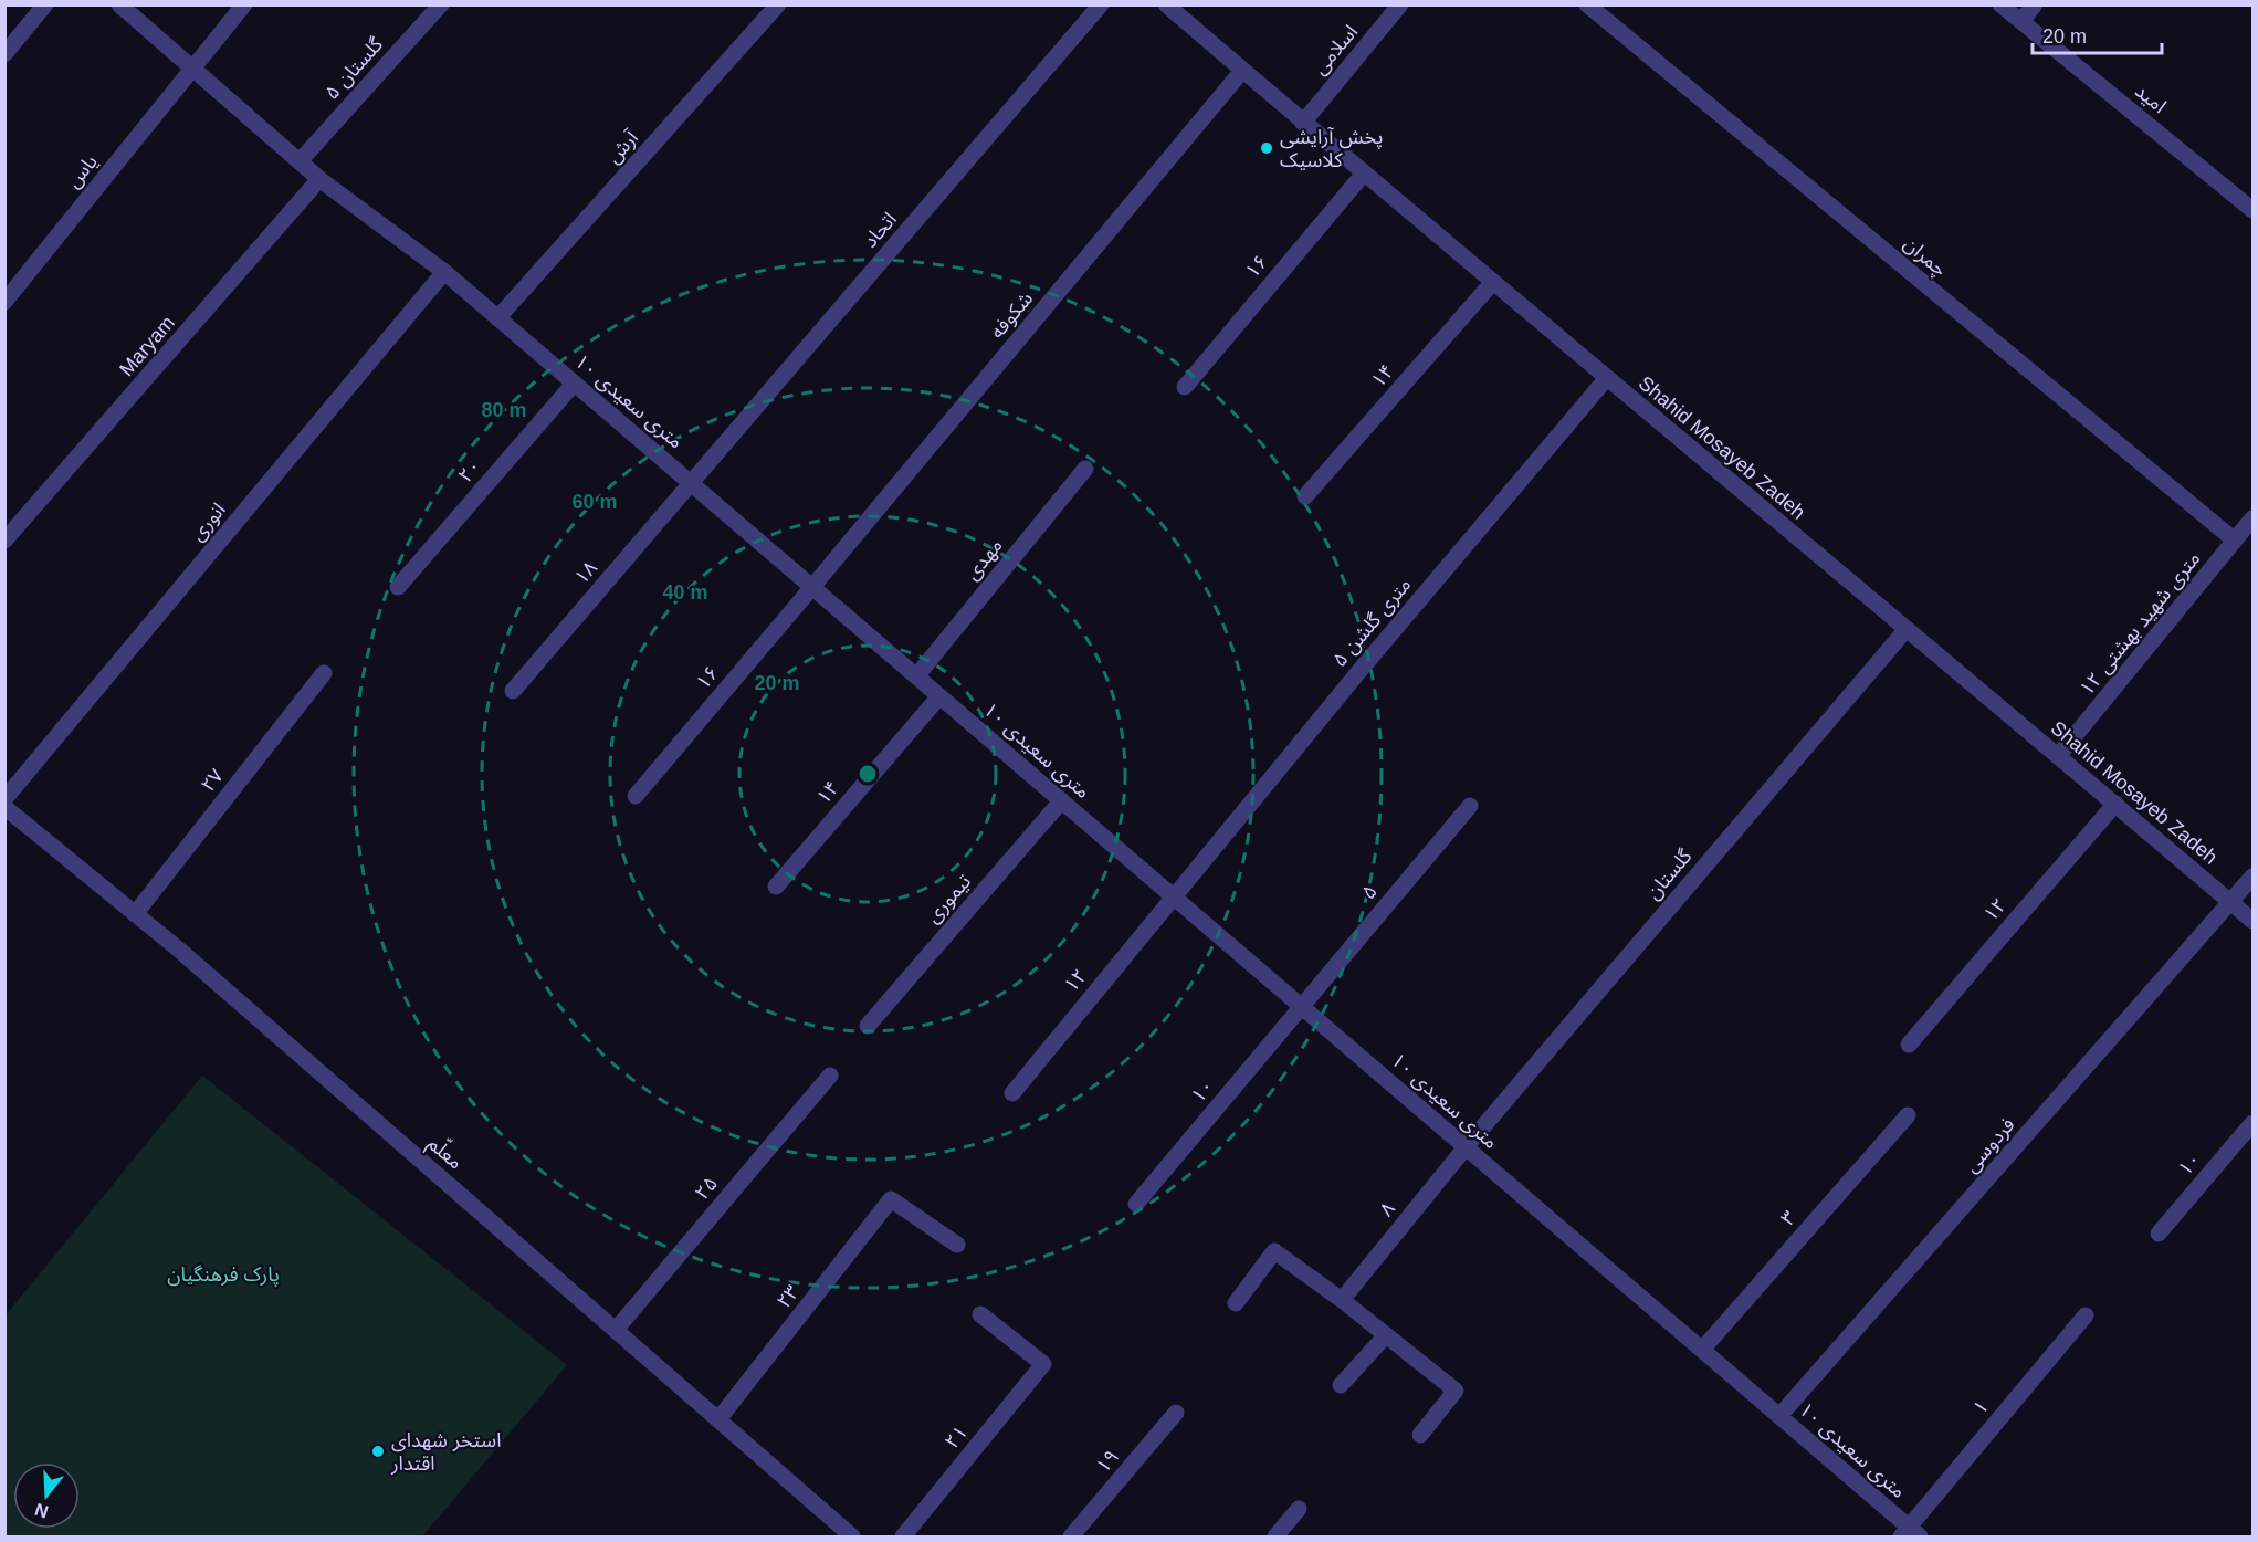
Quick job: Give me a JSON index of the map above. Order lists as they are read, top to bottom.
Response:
{
  "streets": {
    "street": [
      "اسلامی",
      "گلستان ۵",
      "امید",
      "آرش",
      "یاس",
      "اتحاد",
      "چمران",
      "۱۶",
      "شکوفه",
      "Maryam",
      "۱۴",
      "۱۰ متری سعیدی",
      "Shahid Mosayeb Zadeh",
      "۲۰",
      "انوری",
      "مهدی",
      "۱۸",
      "۵ متری گلشن",
      "۱۲ متری شهید بهشتی",
      "۲۷",
      "گلستان",
      "۵",
      "تیموری",
      "۱۲",
      "۱۰",
      "فردوسی",
      "معلّم",
      "۲۵",
      "۸",
      "۳",
      "۲۳",
      "۱",
      "۲۱",
      "۱۹"
    ]
  },
  "crossings": [
    ["اسلامی", "Shahid Mosayeb Zadeh"],
    ["گلستان ۵", "۱۰ متری سعیدی"],
    ["آرش", "۱۰ متری سعیدی"],
    ["یاس", "۱۰ متری سعیدی"],
    ["اتحاد", "۱۰ متری سعیدی"],
    ["اتحاد", "۱۸"],
    ["چمران", "۱۲ متری شهید بهشتی"],
    ["۱۶", "شکوفه"],
    ["۱۶", "۱۰ متری سعیدی"],
    ["۱۶", "Shahid Mosayeb Zadeh"],
    ["شکوفه", "۱۰ متری سعیدی"],
    ["شکوفه", "Shahid Mosayeb Zadeh"],
    ["Maryam", "۱۰ متری سعیدی"],
    ["۱۴", "۱۰ متری سعیدی"],
    ["۱۴", "Shahid Mosayeb Zadeh"],
    ["۱۰ متری سعیدی", "۲۰"],
    ["۱۰ متری سعیدی", "انوری"],
    ["۱۰ متری سعیدی", "مهدی"],
    ["۱۰ متری سعیدی", "۱۸"],
    ["۱۰ متری سعیدی", "۵ متری گلشن"],
    ["۱۰ متری سعیدی", "گلستان"],
    ["۱۰ متری سعیدی", "۵"],
    ["۱۰ متری سعیدی", "تیموری"],
    ["۱۰ متری سعیدی", "۱۲"],
    ["۱۰ متری سعیدی", "۱۰"],
    ["۱۰ متری سعیدی", "فردوسی"],
    ["۱۰ متری سعیدی", "۸"],
    ["۱۰ متری سعیدی", "۳"],
    ["۱۰ متری سعیدی", "۱"],
    ["Shahid Mosayeb Zadeh", "۵ متری گلشن"],
    ["Shahid Mosayeb Zadeh", "۱۲ متری شهید بهشتی"],
    ["Shahid Mosayeb Zadeh", "گلستان"],
    ["Shahid Mosayeb Zadeh", "۱۲"],
    ["Shahid Mosayeb Zadeh", "فردوسی"],
    ["۵ متری گلشن", "۱۲"],
    ["۲۷", "معلّم"],
    ["گلستان", "۸"],
    ["۵", "۱۰"],
    ["معلّم", "۲۵"],
    ["معلّم", "۲۳"]
  ],
  "parks": ["پارک فرهنگیان"],
  "places": ["پخش آرایشی کلاسیک", "استخر شهدای اقتدار"],
  "scale_bar": "20 m",
  "north": "bottom",
  "rings": [
    "80 m",
    "60 m",
    "40 m",
    "20 m"
  ]
}
